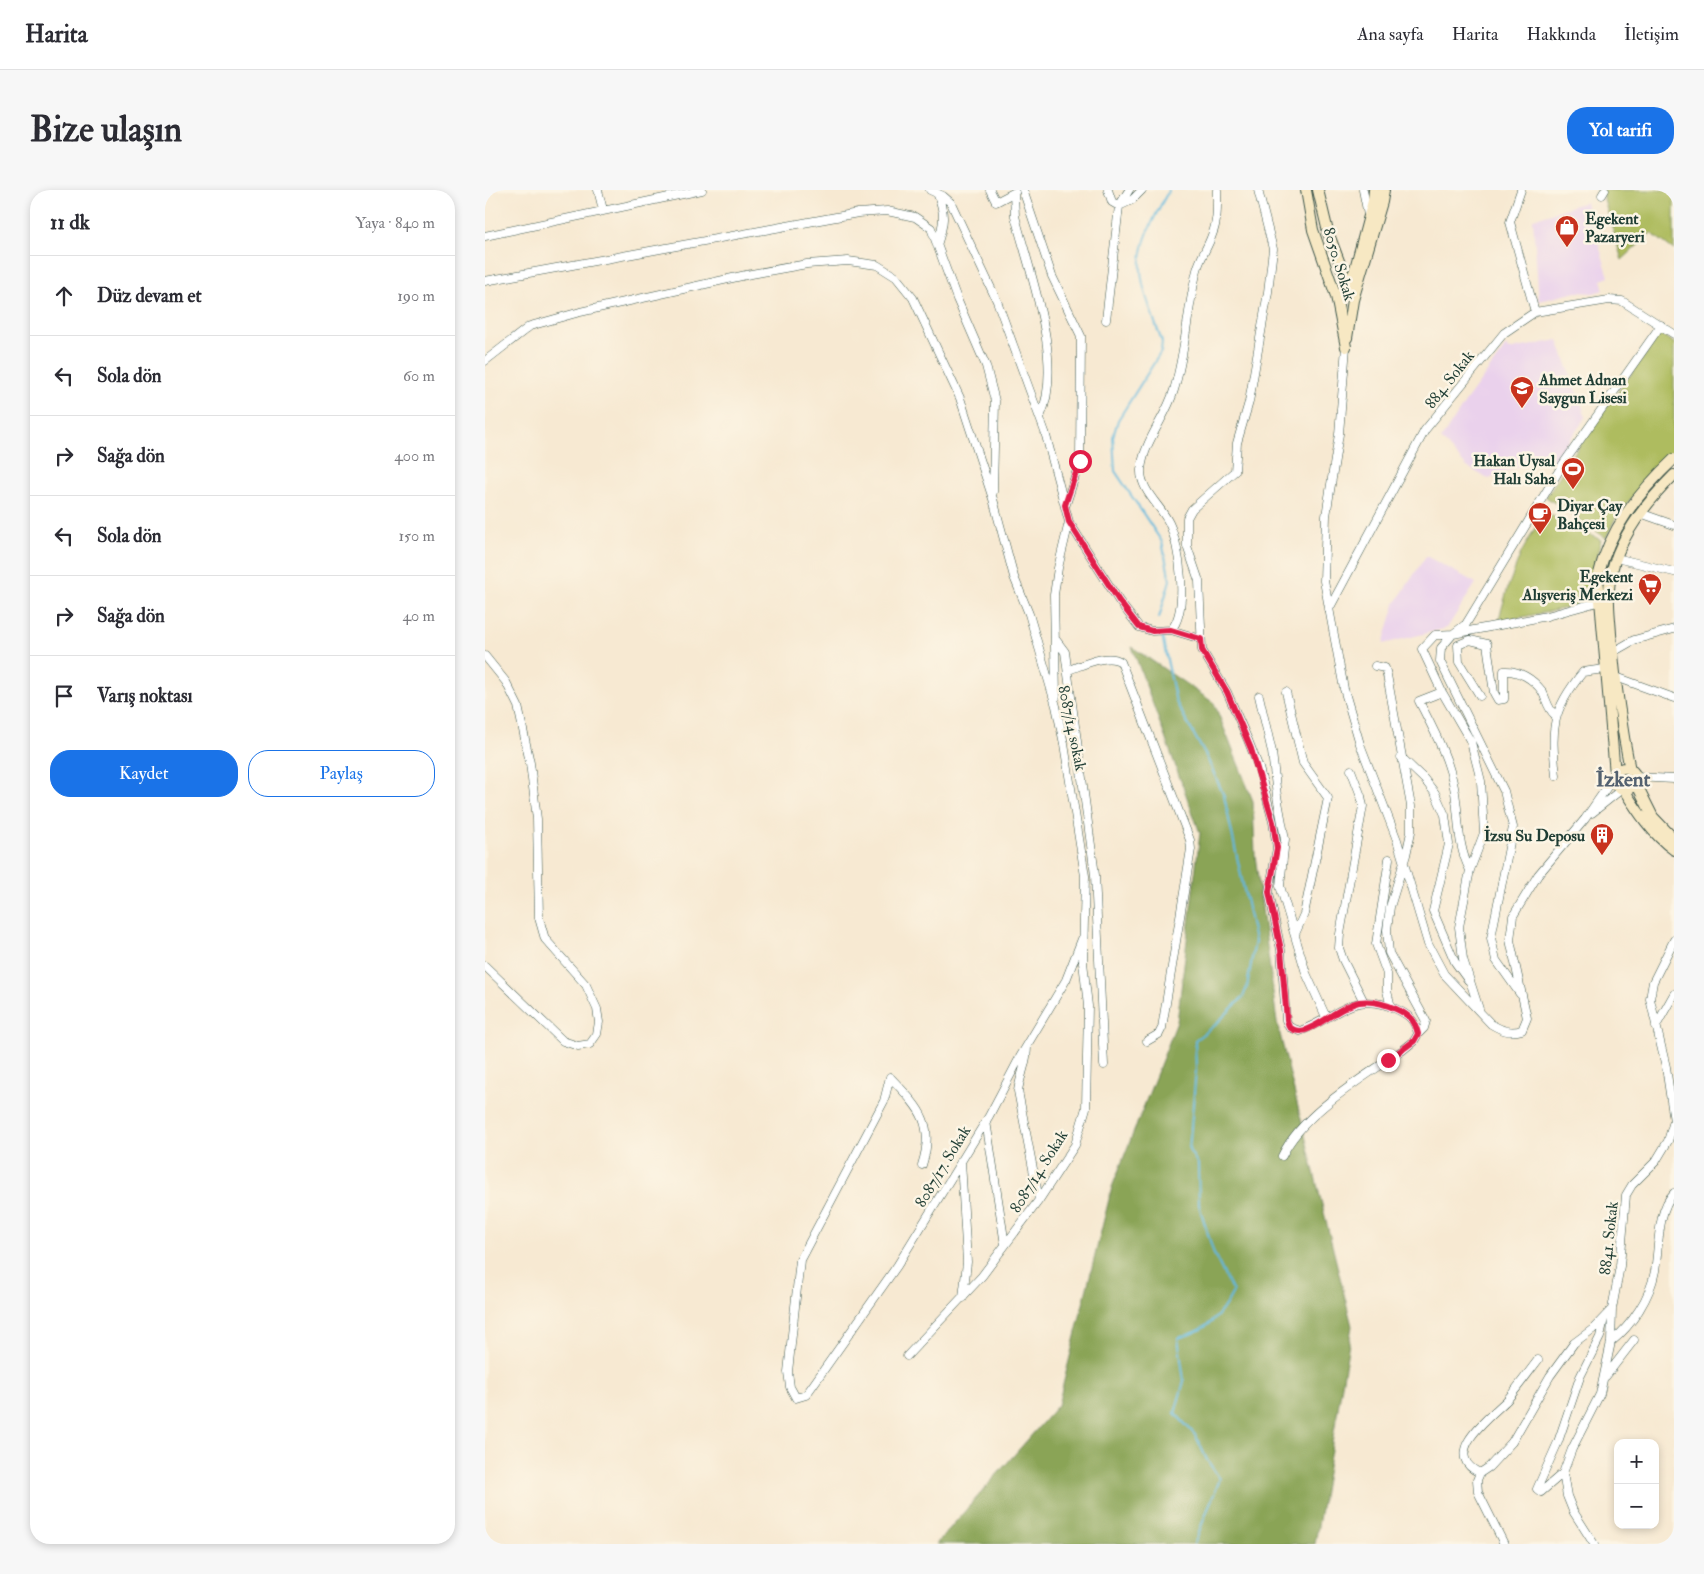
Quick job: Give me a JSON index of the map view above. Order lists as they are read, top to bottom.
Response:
{
  "streets": {
    "street": [
      "8050. Sokak",
      "884. Sokak",
      "8087/14 sokak",
      "8087/17. Sokak",
      "8087/14. Sokak",
      "8841. Sokak"
    ]
  },
  "crossings": [
    ["8087/14 sokak", "8087/17. Sokak"],
    ["8087/14 sokak", "8087/14. Sokak"],
    ["8087/17. Sokak", "8087/14. Sokak"]
  ],
  "districts": ["İzkent"],
  "places": {
    "shop": ["Egekent Pazaryeri"],
    "school or university": ["Ahmet Adnan Saygun Lisesi"],
    "sports": ["Hakan Uysal Halı Saha"],
    "cafe": ["Diyar Çay Bahçesi"],
    "supermarket": ["Egekent Alışveriş Merkezi"],
    "building": ["İzsu Su Deposu"]
  },
  "page": {
    "header": "Harita",
    "nav": [
      "Ana sayfa",
      "Harita",
      "Hakkında",
      "İletişim"
    ],
    "buttons": [
      "Yol tarifi",
      ["Kaydet", "Paylaş"]
    ],
    "title": "Bize ulaşın",
    "heading": ["11 dk", "Yaya · 840 m"],
    "list": [
      ["Düz devam et", "190 m"],
      ["Sola dön", "60 m"],
      ["Sağa dön", "400 m"],
      ["Sola dön", "150 m"],
      ["Sağa dön", "40 m"],
      "Varış noktası"
    ],
    "map_buttons": ["+", "−"]
  }
}
